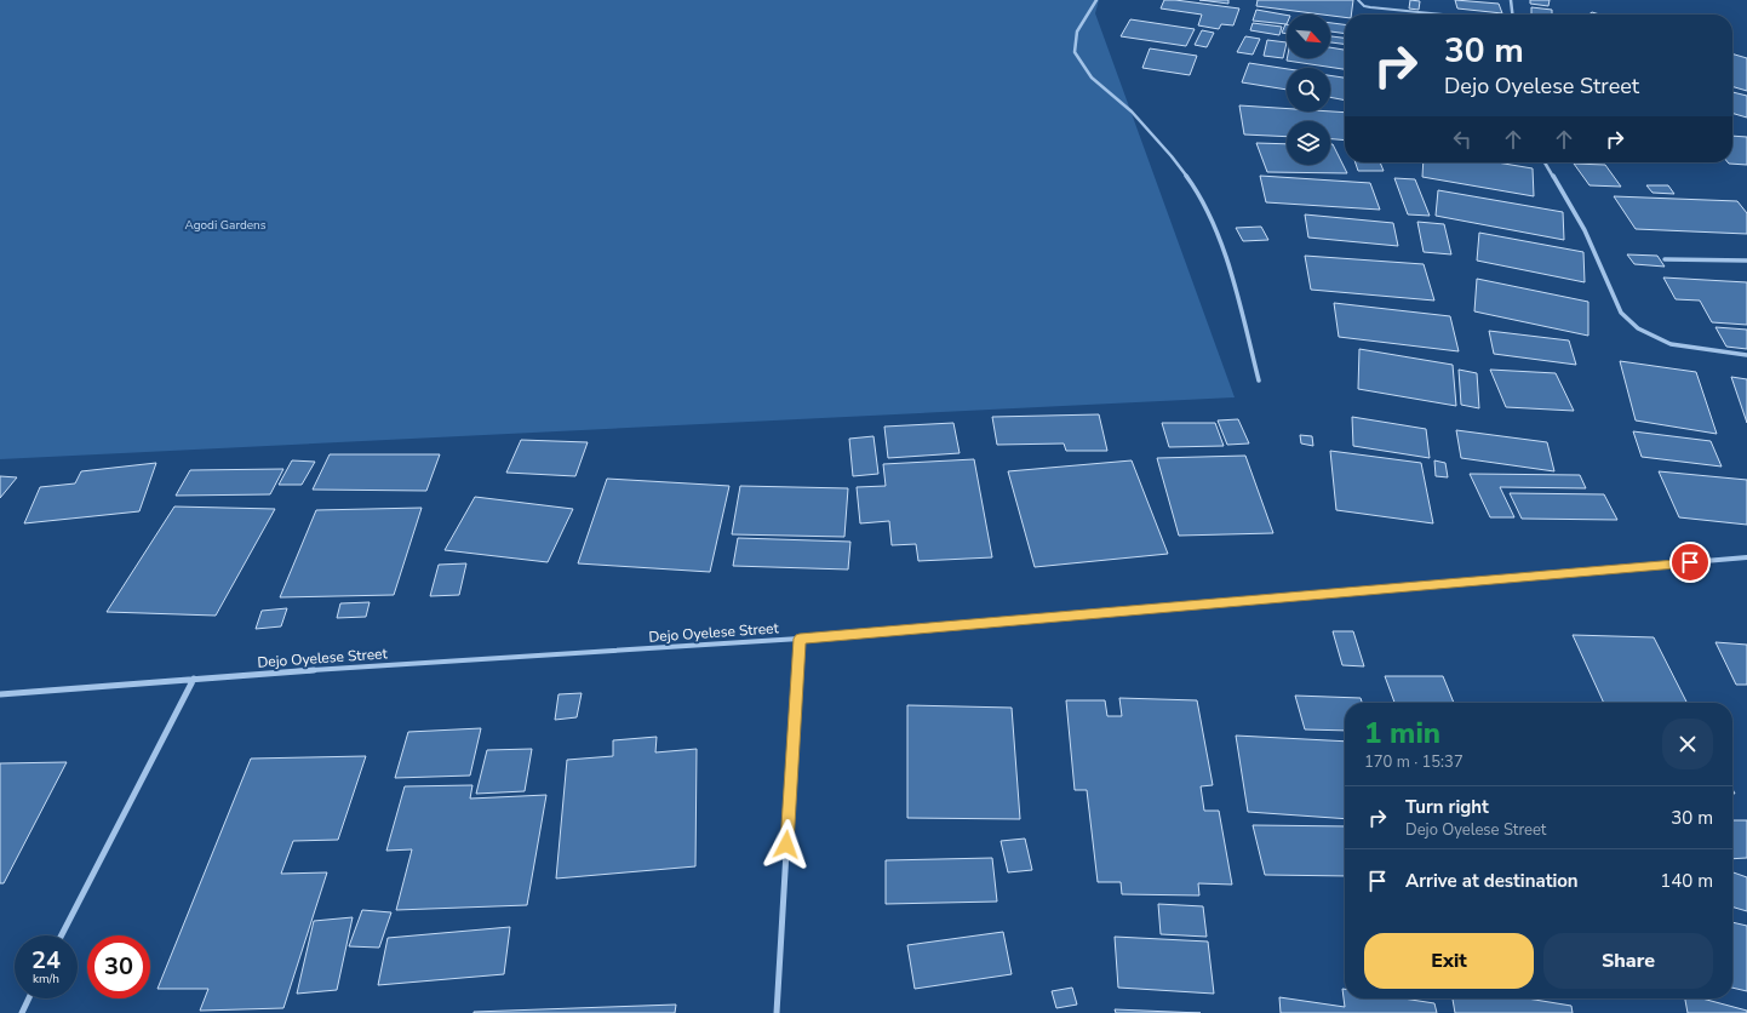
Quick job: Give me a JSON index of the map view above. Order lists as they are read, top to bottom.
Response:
{
  "streets": {
    "street": ["Dejo Oyelese Street"]
  },
  "parks": ["Agodi Gardens"],
  "north": "bottom right",
  "page": {
    "turn": ["30 m", "Dejo Oyelese Street"],
    "heading": ["1 min", "170 m · 15:37"],
    "list": [
      {
        "name": "Turn right",
        "note": "Dejo Oyelese Street",
        "value": "30 m"
      },
      {
        "name": "Arrive at destination",
        "value": "140 m"
      }
    ],
    "buttons": ["Exit", "Share"],
    "speed": "24 km/h",
    "limit": "30"
  }
}
